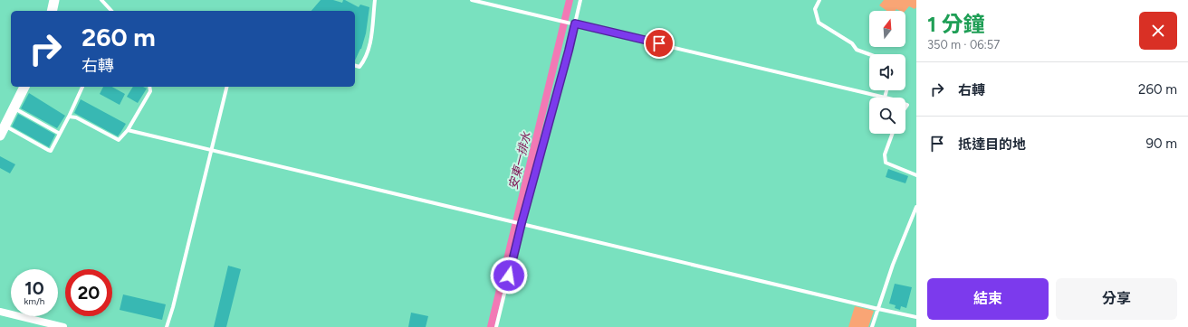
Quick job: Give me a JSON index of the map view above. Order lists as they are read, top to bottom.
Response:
{
  "water": ["安東一排水"],
  "north": "top",
  "page": {
    "heading": ["1 分鐘", "350 m · 06:57"],
    "turn": ["260 m", "右轉"],
    "list": [
      {
        "name": "右轉",
        "value": "260 m"
      },
      {
        "name": "抵達目的地",
        "value": "90 m"
      }
    ],
    "speed": "10 km/h",
    "limit": "20",
    "buttons": ["結束", "分享"]
  }
}
